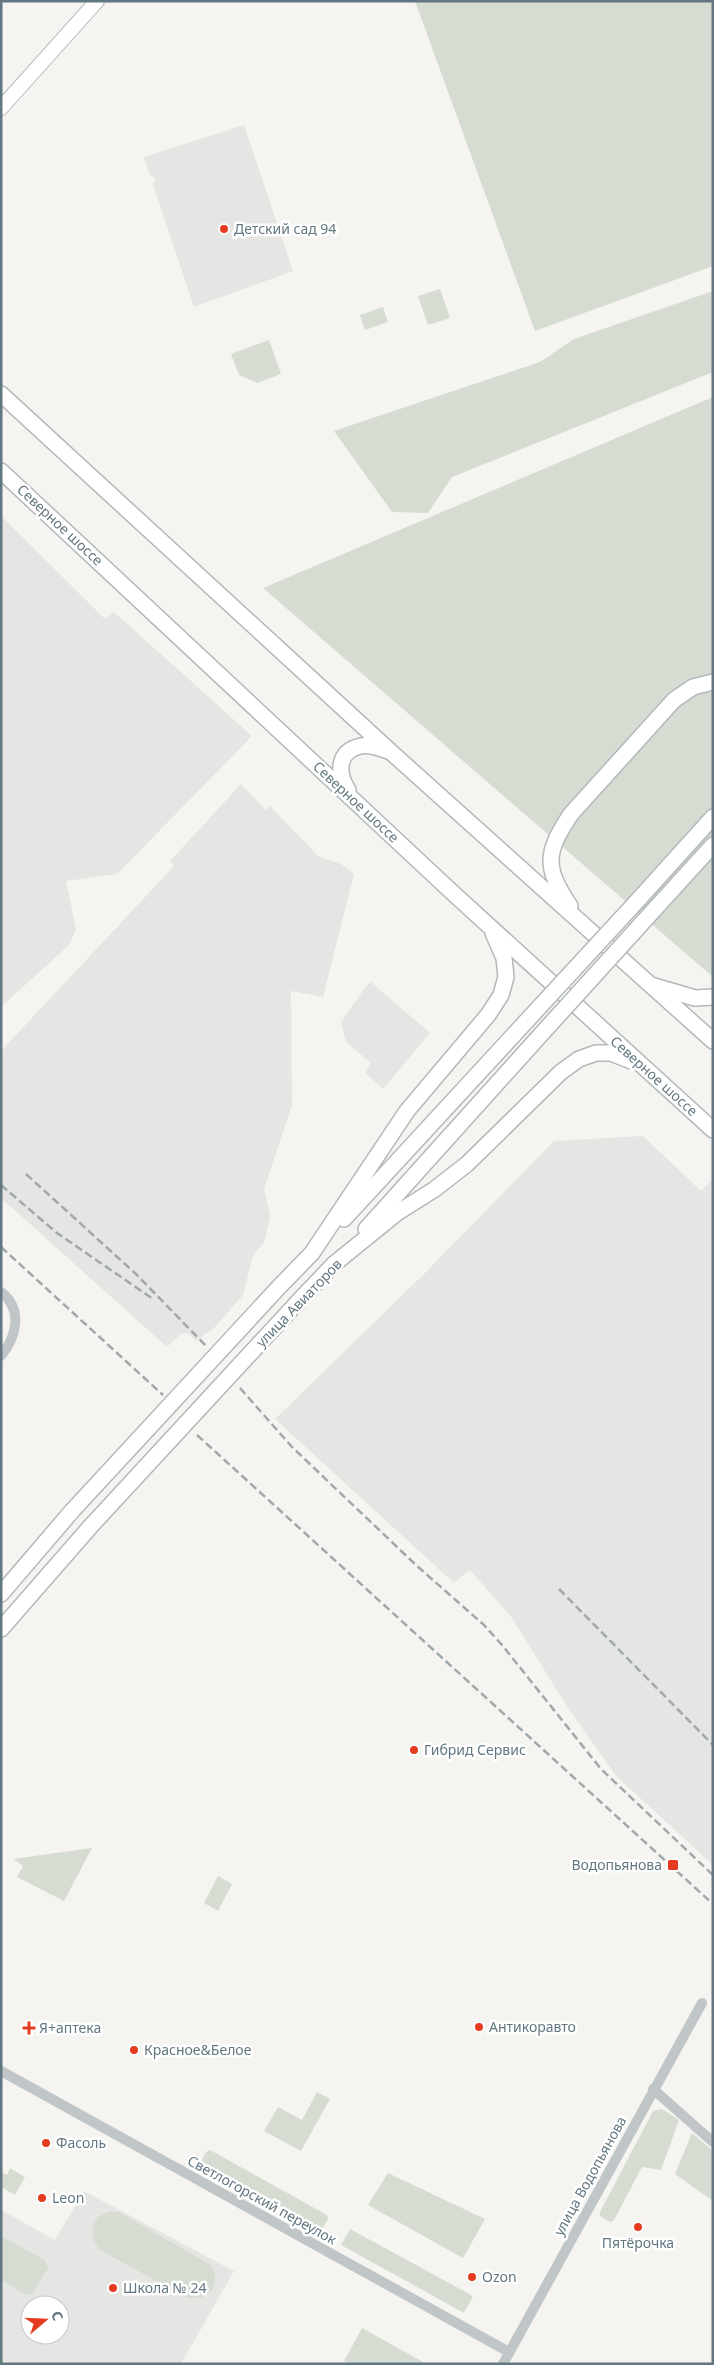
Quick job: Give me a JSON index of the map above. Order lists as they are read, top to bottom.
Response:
{
  "streets": {
    "main road": ["Северное шоссе", "улица Авиаторов"],
    "street": ["улица Водопьянова", "Светлогорский переулок"]
  },
  "crossings": [
    ["Северное шоссе", "улица Авиаторов"],
    ["улица Водопьянова", "Светлогорский переулок"]
  ],
  "places": {
    "other": [
      "Детский сад 94",
      "Гибрид Сервис",
      "Антикоравто",
      "Красное&Белое",
      "Фасоль",
      "Leon",
      "Пятёрочка",
      "Ozon",
      "Школа № 24"
    ],
    "transit": ["Водопьянова"],
    "health": ["Я+аптека"]
  },
  "north": "right"
}
